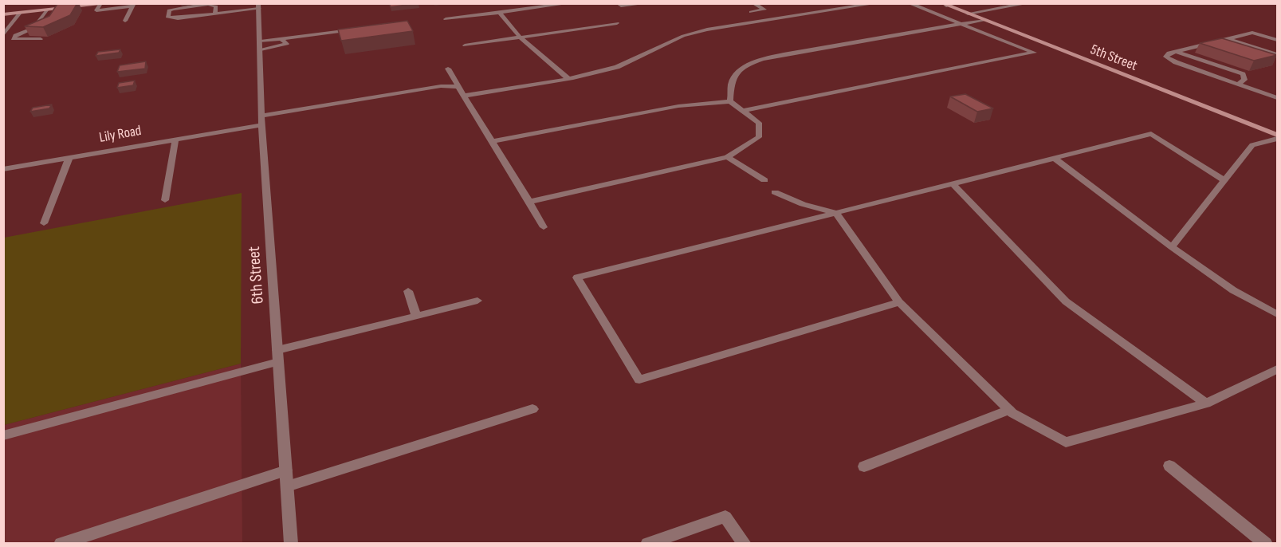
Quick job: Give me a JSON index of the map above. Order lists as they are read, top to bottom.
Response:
{
  "streets": {
    "main road": ["5th Street"],
    "street": ["Lily Road", "6th Street"]
  },
  "crossings": [
    ["Lily Road", "6th Street"]
  ]
}
